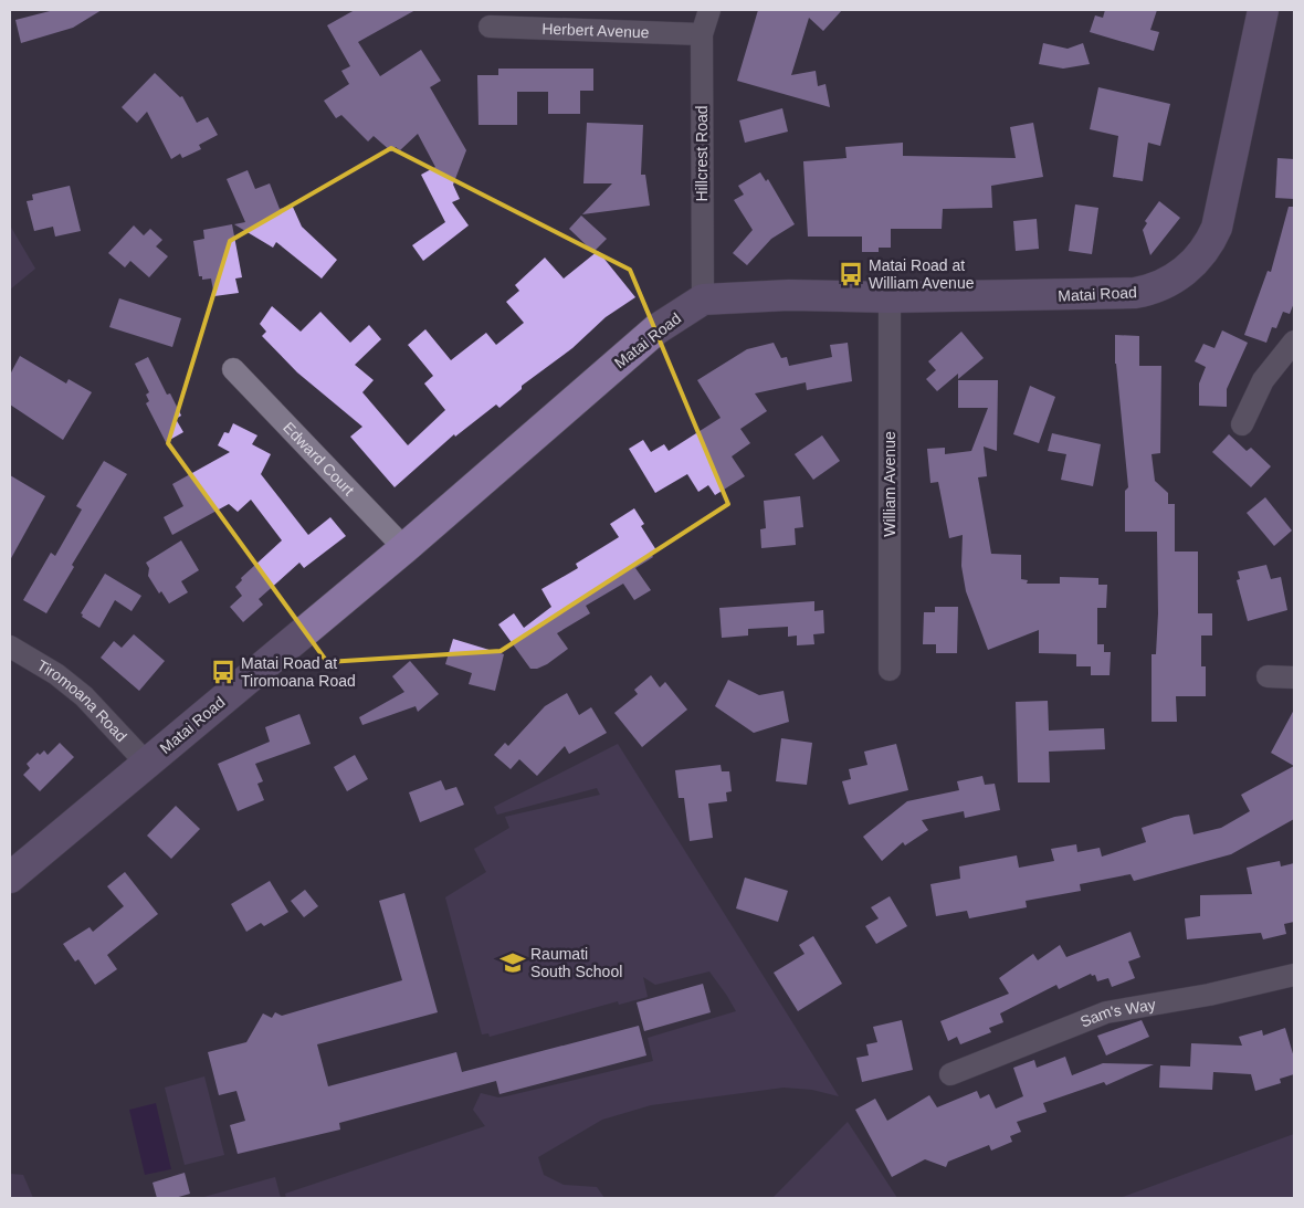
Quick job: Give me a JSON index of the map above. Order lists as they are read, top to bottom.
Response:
{
  "streets": {
    "street": [
      "Herbert Avenue",
      "Hillcrest Road",
      "Matai Road",
      "Edward Court",
      "William Avenue",
      "Tiromoana Road",
      "Sam's Way"
    ]
  },
  "crossings": [
    ["Herbert Avenue", "Hillcrest Road"],
    ["Hillcrest Road", "Matai Road"],
    ["Matai Road", "Edward Court"],
    ["Matai Road", "William Avenue"],
    ["Matai Road", "Tiromoana Road"]
  ],
  "places": {
    "bus stop": ["Matai Road at William Avenue", "Matai Road at Tiromoana Road"],
    "school or university": ["Raumati South School"]
  }
}
